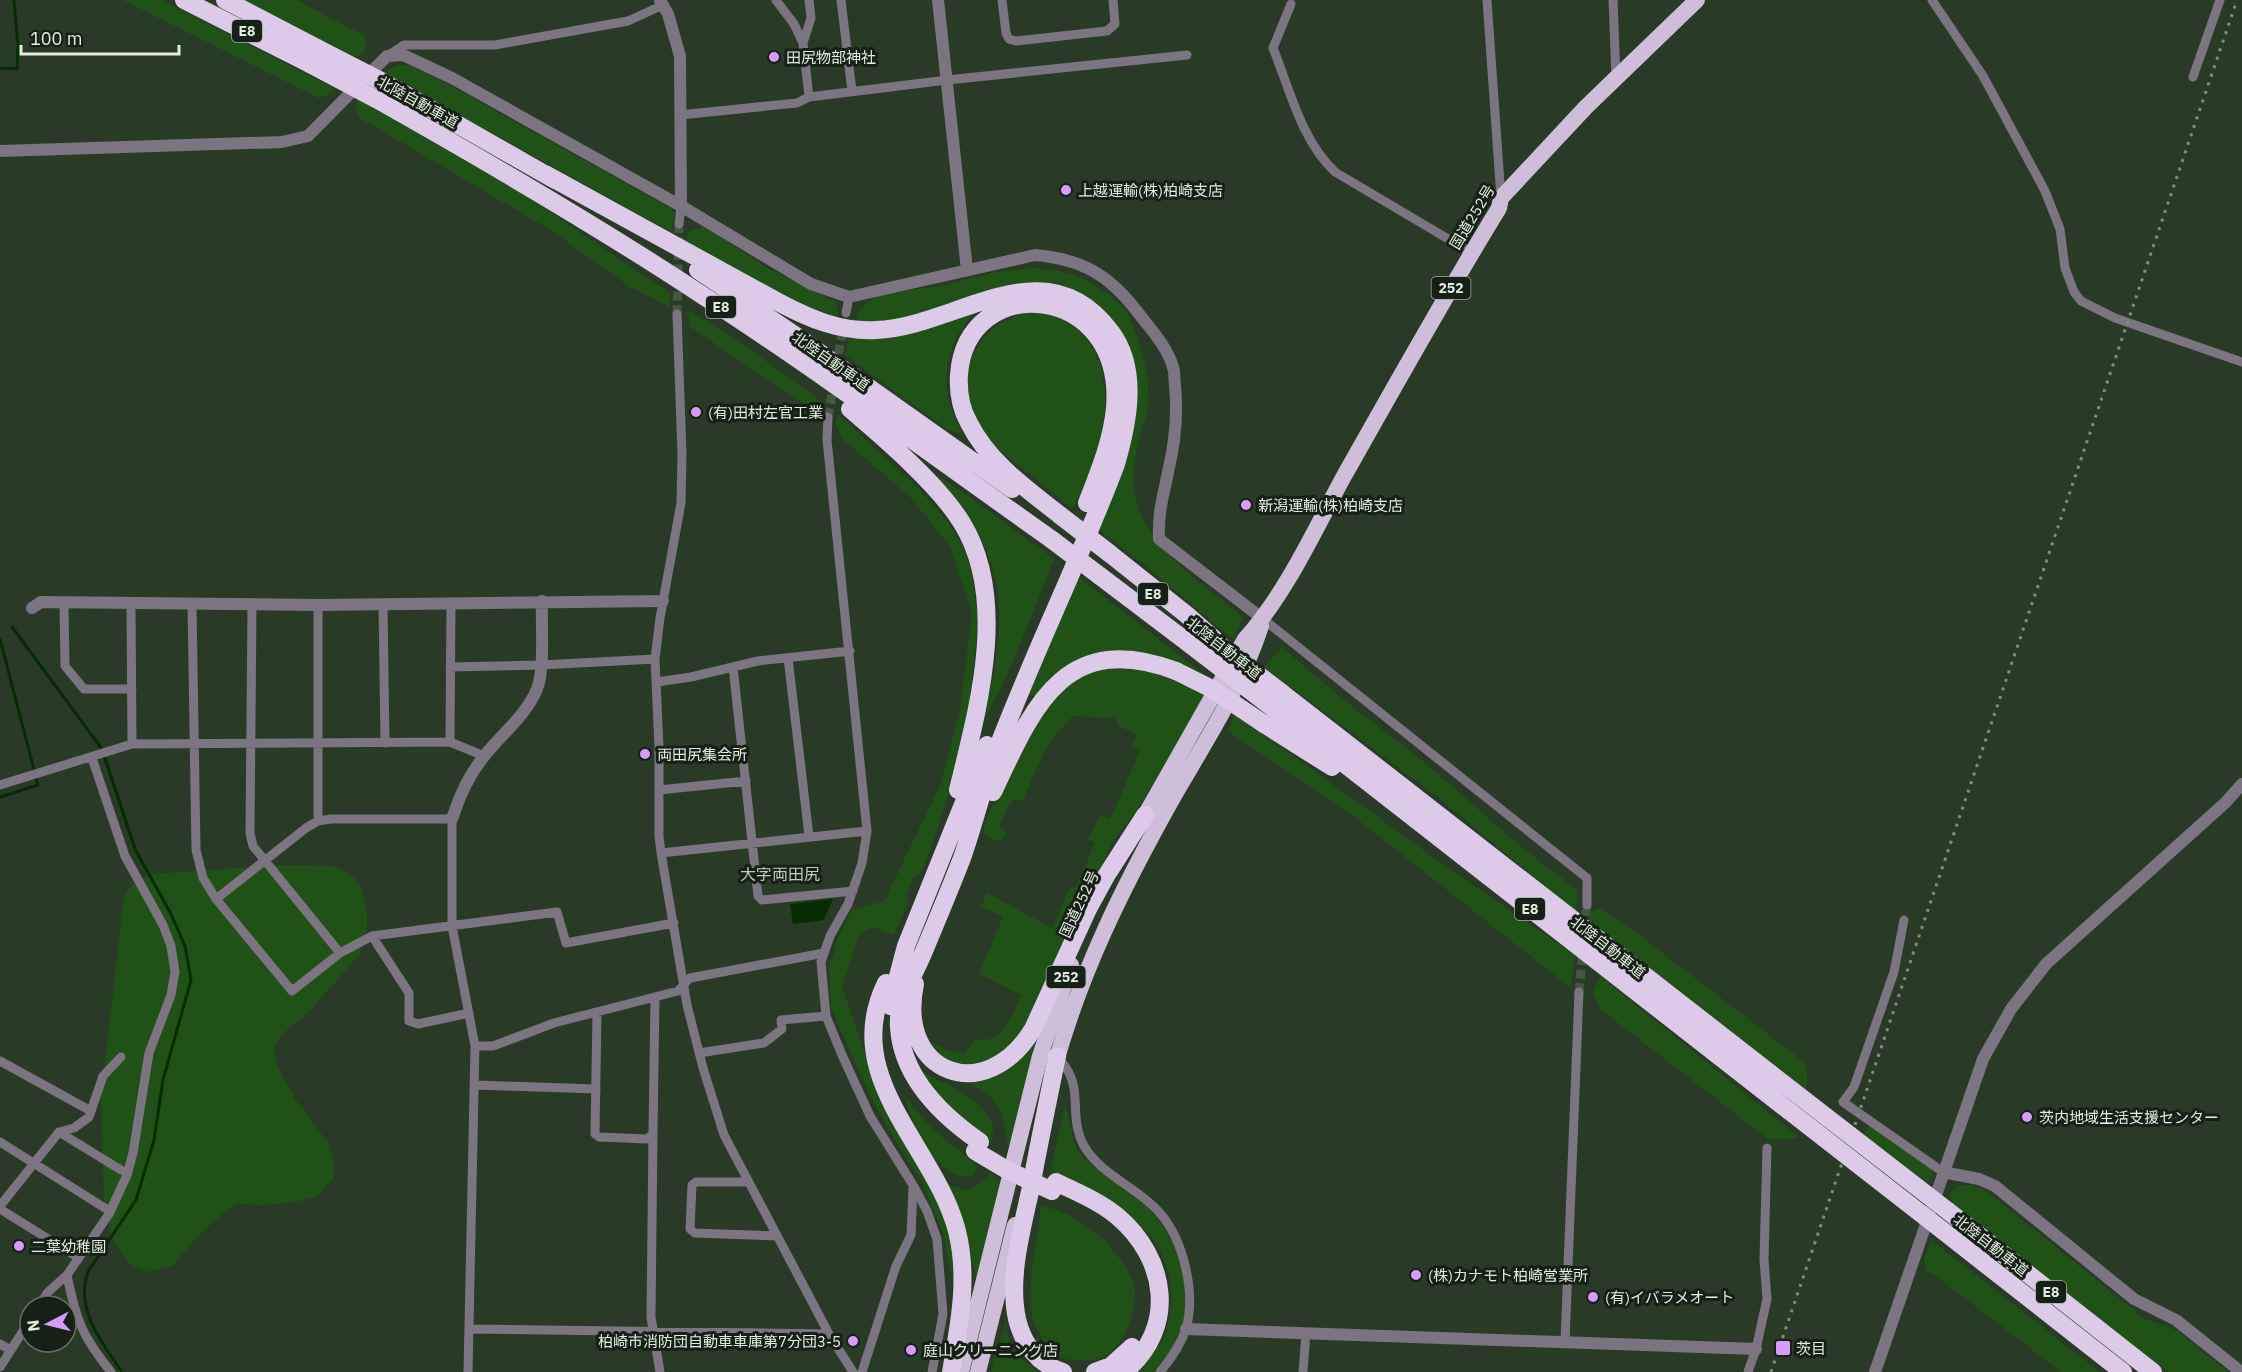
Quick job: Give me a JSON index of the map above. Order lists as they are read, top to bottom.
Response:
{
  "streets": {
    "highway": [
      "E8",
      "北陸自動車道",
      "国道252号",
      "252"
    ]
  },
  "districts": ["大字両田尻"],
  "places": {
    "other": [
      "田尻物部神社",
      "上越運輸(株)柏崎支店",
      "(有)田村左官工業",
      "新潟運輸(株)柏崎支店",
      "両田尻集会所",
      "茨内地域生活支援センター",
      "二葉幼稚園",
      "(株)カナモト柏崎営業所",
      "(有)イバラメオート",
      "柏崎市消防団自動車車庫第7分団3-5",
      "庭山クリーニング店"
    ],
    "transit": ["茨目"]
  },
  "scale_bar": "100 m",
  "north": "left"
}
